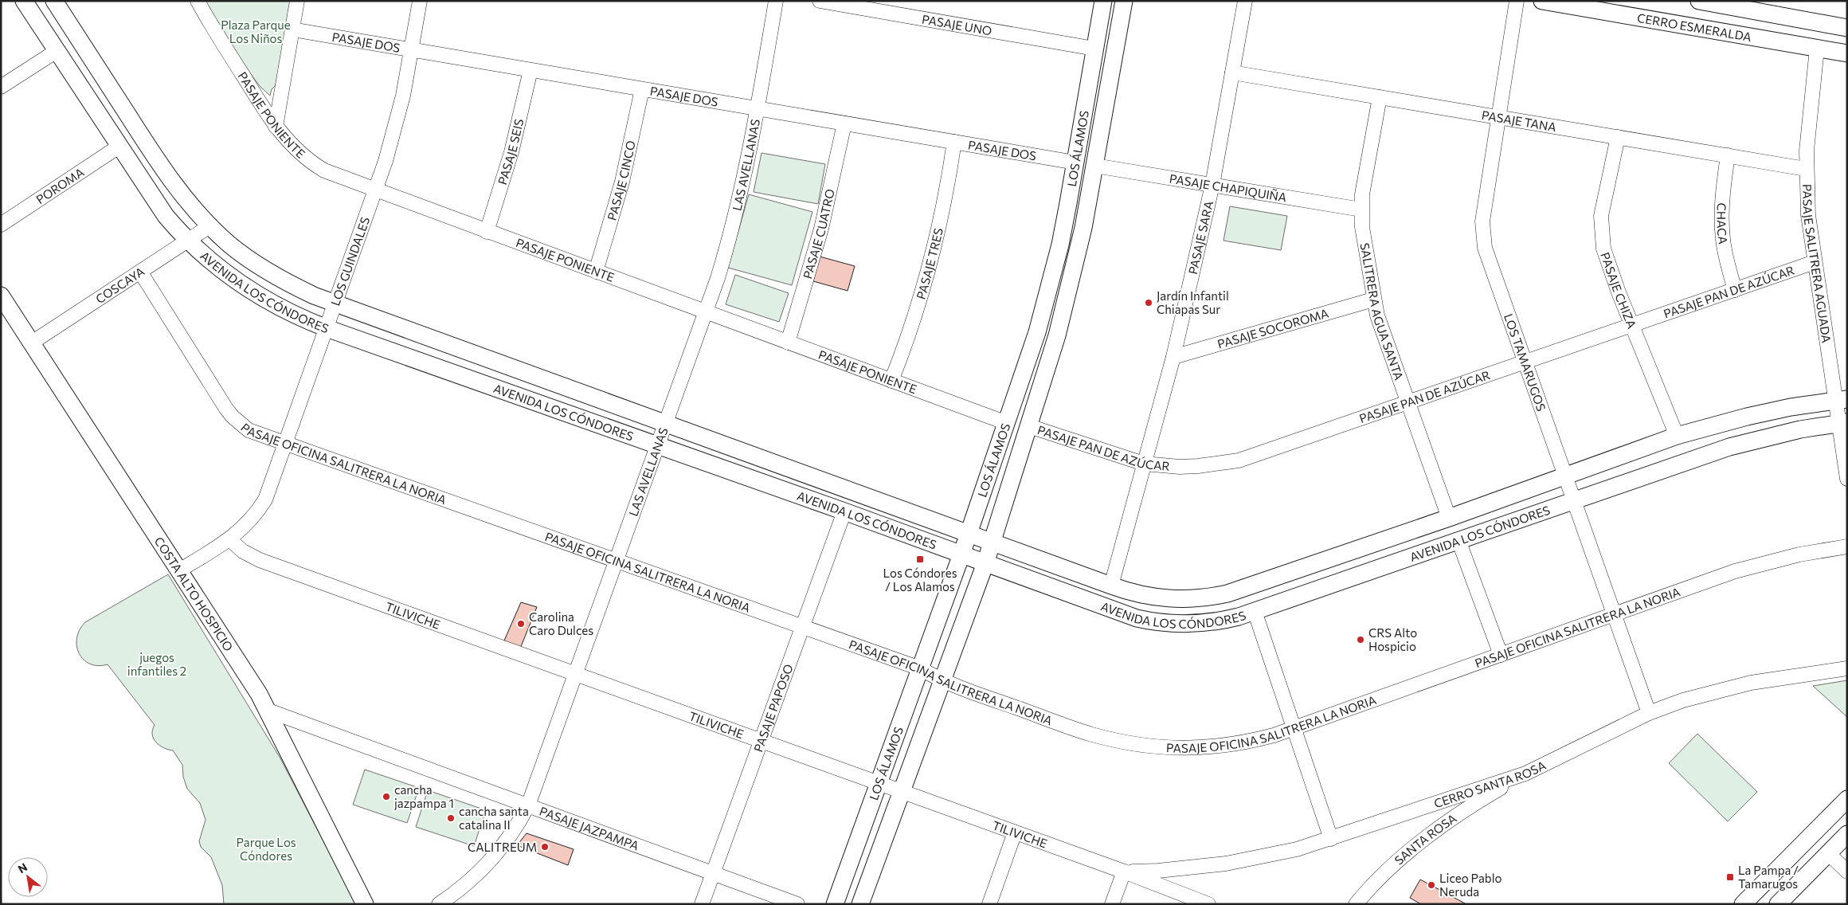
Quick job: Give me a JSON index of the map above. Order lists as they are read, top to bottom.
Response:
{
  "streets": {
    "street": [
      "PASAJE UNO",
      "CERRO ESMERALDA",
      "PASAJE DOS",
      "PASAJE PONIENTE",
      "PASAJE TANA",
      "LOS ÁLAMOS",
      "PASAJE SEIS",
      "LAS AVELLANAS",
      "PASAJE CINCO",
      "POROMA",
      "PASAJE CHAPIQUIÑA",
      "CHACA",
      "PASAJE CUATRO",
      "PASAJE SARA",
      "LOS GUINDALES",
      "PASAJE TRES",
      "PASAJE SALITRERA AGUADA",
      "COSCAYA",
      "PASAJE CHIZA",
      "AVENIDA LOS CÓNDORES",
      "PASAJE PAN DE AZÚCAR",
      "SALITRERA AGUA SANTA",
      "PASAJE SOCOROMA",
      "LOS TAMARUGOS",
      "PASAJE OFICINA SALITRERA LA NORIA",
      "COSTA ALTO HOSPICIO",
      "TILIVICHE",
      "PASAJE PAPOSO",
      "CERRO SANTA ROSA",
      "PASAJE JAZPAMPA",
      "SANTA ROSA"
    ]
  },
  "crossings": [
    ["PASAJE UNO", "LOS ÁLAMOS"],
    ["CERRO ESMERALDA", "PASAJE SALITRERA AGUADA"],
    ["PASAJE DOS", "LOS ÁLAMOS"],
    ["PASAJE DOS", "PASAJE SEIS"],
    ["PASAJE DOS", "LAS AVELLANAS"],
    ["PASAJE DOS", "PASAJE CINCO"],
    ["PASAJE DOS", "PASAJE CUATRO"],
    ["PASAJE DOS", "LOS GUINDALES"],
    ["PASAJE DOS", "PASAJE TRES"],
    ["PASAJE PONIENTE", "LOS ÁLAMOS"],
    ["PASAJE PONIENTE", "PASAJE SEIS"],
    ["PASAJE PONIENTE", "LAS AVELLANAS"],
    ["PASAJE PONIENTE", "PASAJE CINCO"],
    ["PASAJE PONIENTE", "PASAJE CUATRO"],
    ["PASAJE PONIENTE", "LOS GUINDALES"],
    ["PASAJE PONIENTE", "PASAJE TRES"],
    ["PASAJE TANA", "CHACA"],
    ["PASAJE TANA", "PASAJE SARA"],
    ["PASAJE TANA", "PASAJE SALITRERA AGUADA"],
    ["PASAJE TANA", "PASAJE CHIZA"],
    ["PASAJE TANA", "SALITRERA AGUA SANTA"],
    ["PASAJE TANA", "LOS TAMARUGOS"],
    ["LOS ÁLAMOS", "PASAJE CHAPIQUIÑA"],
    ["LOS ÁLAMOS", "AVENIDA LOS CÓNDORES"],
    ["LOS ÁLAMOS", "PASAJE PAN DE AZÚCAR"],
    ["LOS ÁLAMOS", "PASAJE OFICINA SALITRERA LA NORIA"],
    ["LOS ÁLAMOS", "TILIVICHE"],
    ["LAS AVELLANAS", "AVENIDA LOS CÓNDORES"],
    ["LAS AVELLANAS", "PASAJE OFICINA SALITRERA LA NORIA"],
    ["LAS AVELLANAS", "TILIVICHE"],
    ["LAS AVELLANAS", "PASAJE JAZPAMPA"],
    ["POROMA", "AVENIDA LOS CÓNDORES"],
    ["PASAJE CHAPIQUIÑA", "PASAJE SARA"],
    ["PASAJE CHAPIQUIÑA", "SALITRERA AGUA SANTA"],
    ["CHACA", "PASAJE PAN DE AZÚCAR"],
    ["PASAJE SARA", "AVENIDA LOS CÓNDORES"],
    ["PASAJE SARA", "PASAJE PAN DE AZÚCAR"],
    ["PASAJE SARA", "PASAJE SOCOROMA"],
    ["LOS GUINDALES", "AVENIDA LOS CÓNDORES"],
    ["LOS GUINDALES", "PASAJE OFICINA SALITRERA LA NORIA"],
    ["LOS GUINDALES", "COSTA ALTO HOSPICIO"],
    ["LOS GUINDALES", "TILIVICHE"],
    ["PASAJE SALITRERA AGUADA", "AVENIDA LOS CÓNDORES"],
    ["PASAJE SALITRERA AGUADA", "PASAJE PAN DE AZÚCAR"],
    ["COSCAYA", "AVENIDA LOS CÓNDORES"],
    ["COSCAYA", "PASAJE OFICINA SALITRERA LA NORIA"],
    ["COSCAYA", "COSTA ALTO HOSPICIO"],
    ["PASAJE CHIZA", "AVENIDA LOS CÓNDORES"],
    ["PASAJE CHIZA", "PASAJE PAN DE AZÚCAR"],
    ["AVENIDA LOS CÓNDORES", "SALITRERA AGUA SANTA"],
    ["AVENIDA LOS CÓNDORES", "LOS TAMARUGOS"],
    ["AVENIDA LOS CÓNDORES", "PASAJE PAPOSO"],
    ["PASAJE PAN DE AZÚCAR", "SALITRERA AGUA SANTA"],
    ["PASAJE PAN DE AZÚCAR", "LOS TAMARUGOS"],
    ["SALITRERA AGUA SANTA", "PASAJE SOCOROMA"],
    ["LOS TAMARUGOS", "PASAJE OFICINA SALITRERA LA NORIA"],
    ["LOS TAMARUGOS", "CERRO SANTA ROSA"],
    ["PASAJE OFICINA SALITRERA LA NORIA", "PASAJE PAPOSO"],
    ["COSTA ALTO HOSPICIO", "PASAJE JAZPAMPA"],
    ["TILIVICHE", "PASAJE PAPOSO"],
    ["TILIVICHE", "CERRO SANTA ROSA"],
    ["PASAJE PAPOSO", "PASAJE JAZPAMPA"],
    ["CERRO SANTA ROSA", "SANTA ROSA"]
  ],
  "parks": ["Plaza Parque Los Niños", "juegos infantiles 2", "Parque Los Cóndores"],
  "places": {
    "other": [
      "Jardín Infantil Chiapas Sur",
      "Carolina Caro Dulces",
      "CRS Alto Hospicio",
      "cancha jazpampa 1",
      "cancha santa catalina II",
      "CALITREUM",
      "Liceo Pablo Neruda"
    ],
    "transit": ["Los Cóndores / Los Alamos", "La Pampa / Tamarugos"]
  },
  "north": "top left"
}
